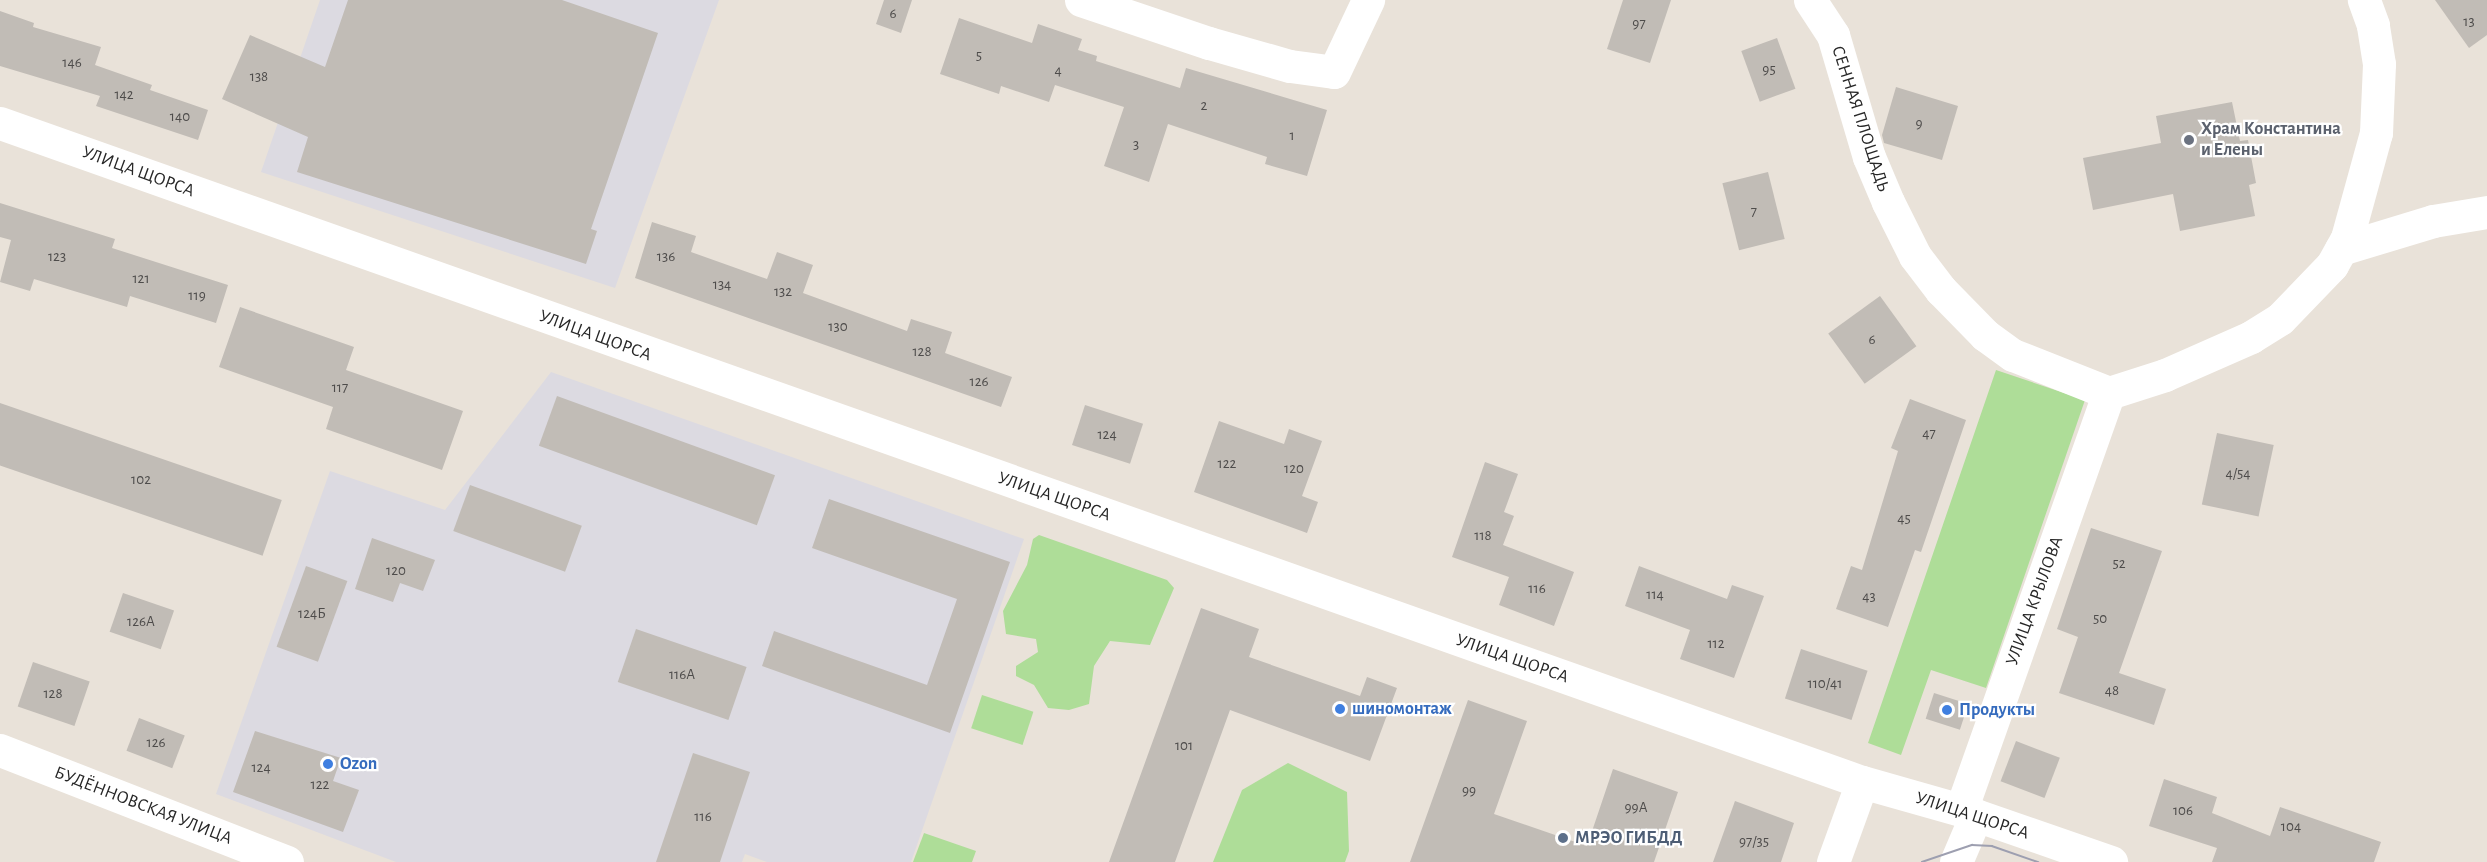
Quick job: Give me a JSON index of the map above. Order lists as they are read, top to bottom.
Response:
{
  "streets": {
    "street": [
      "СЕННАЯ ПЛОЩАДЬ",
      "УЛИЦА ЩОРСА",
      "УЛИЦА КРЫЛОВА",
      "БУДЁННОВСКАЯ УЛИЦА"
    ]
  },
  "crossings": [
    ["СЕННАЯ ПЛОЩАДЬ", "УЛИЦА КРЫЛОВА"],
    ["УЛИЦА ЩОРСА", "УЛИЦА КРЫЛОВА"]
  ],
  "places": [
    "Храм Константина и Елены",
    "шиномонтаж",
    "Продукты",
    "Ozon",
    "МРЭО ГИБДД"
  ],
  "house_numbers": [
    "6",
    "13",
    "97",
    "5",
    "146",
    "95",
    "4",
    "138",
    "142",
    "2",
    "140",
    "9",
    "1",
    "3",
    "7",
    "123",
    "136",
    "121",
    "134",
    "132",
    "119",
    "130",
    "6",
    "128",
    "126",
    "117",
    "47",
    "124",
    "122",
    "120",
    "4/54",
    "102",
    "45",
    "118",
    "52",
    "120",
    "116",
    "114",
    "43",
    "124Б",
    "50",
    "126А",
    "112",
    "116А",
    "110/41",
    "48",
    "128",
    "126",
    "101",
    "124",
    "122",
    "99",
    "99А",
    "106",
    "116",
    "104",
    "97/35"
  ]
}
